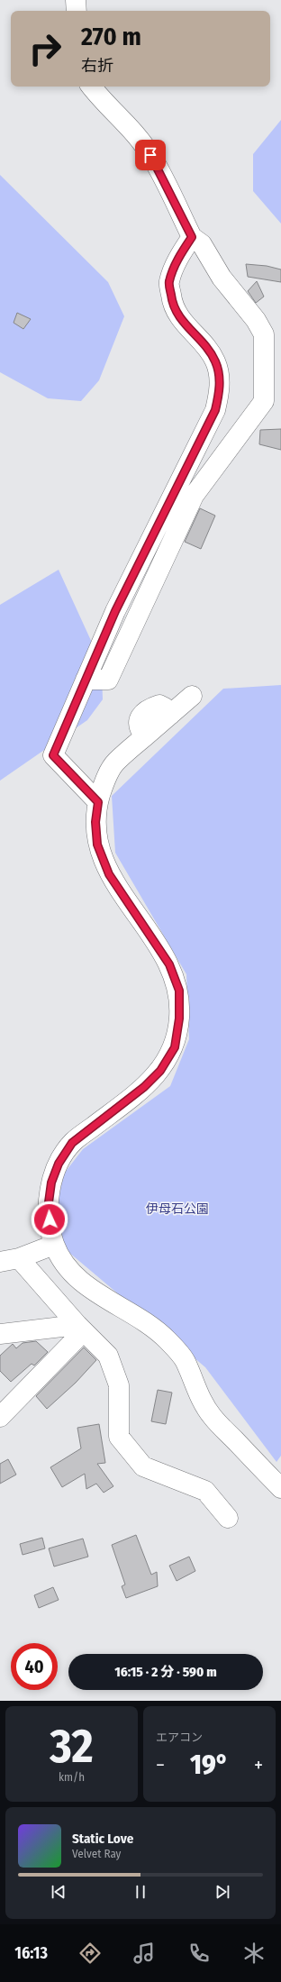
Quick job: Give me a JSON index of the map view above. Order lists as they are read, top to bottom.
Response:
{
  "parks": ["伊母石公園"],
  "page": {
    "turn": ["270 m", "右折"],
    "limit": "40",
    "trip": "16:15 · 2 分 · 590 m",
    "tile": [
      ["32", "km/h"],
      "エアコン"
    ],
    "heat": ["−", "19°", "+"],
    "song": ["Static Love", "Velvet Ray"],
    "tabs": "16:13"
  }
}
